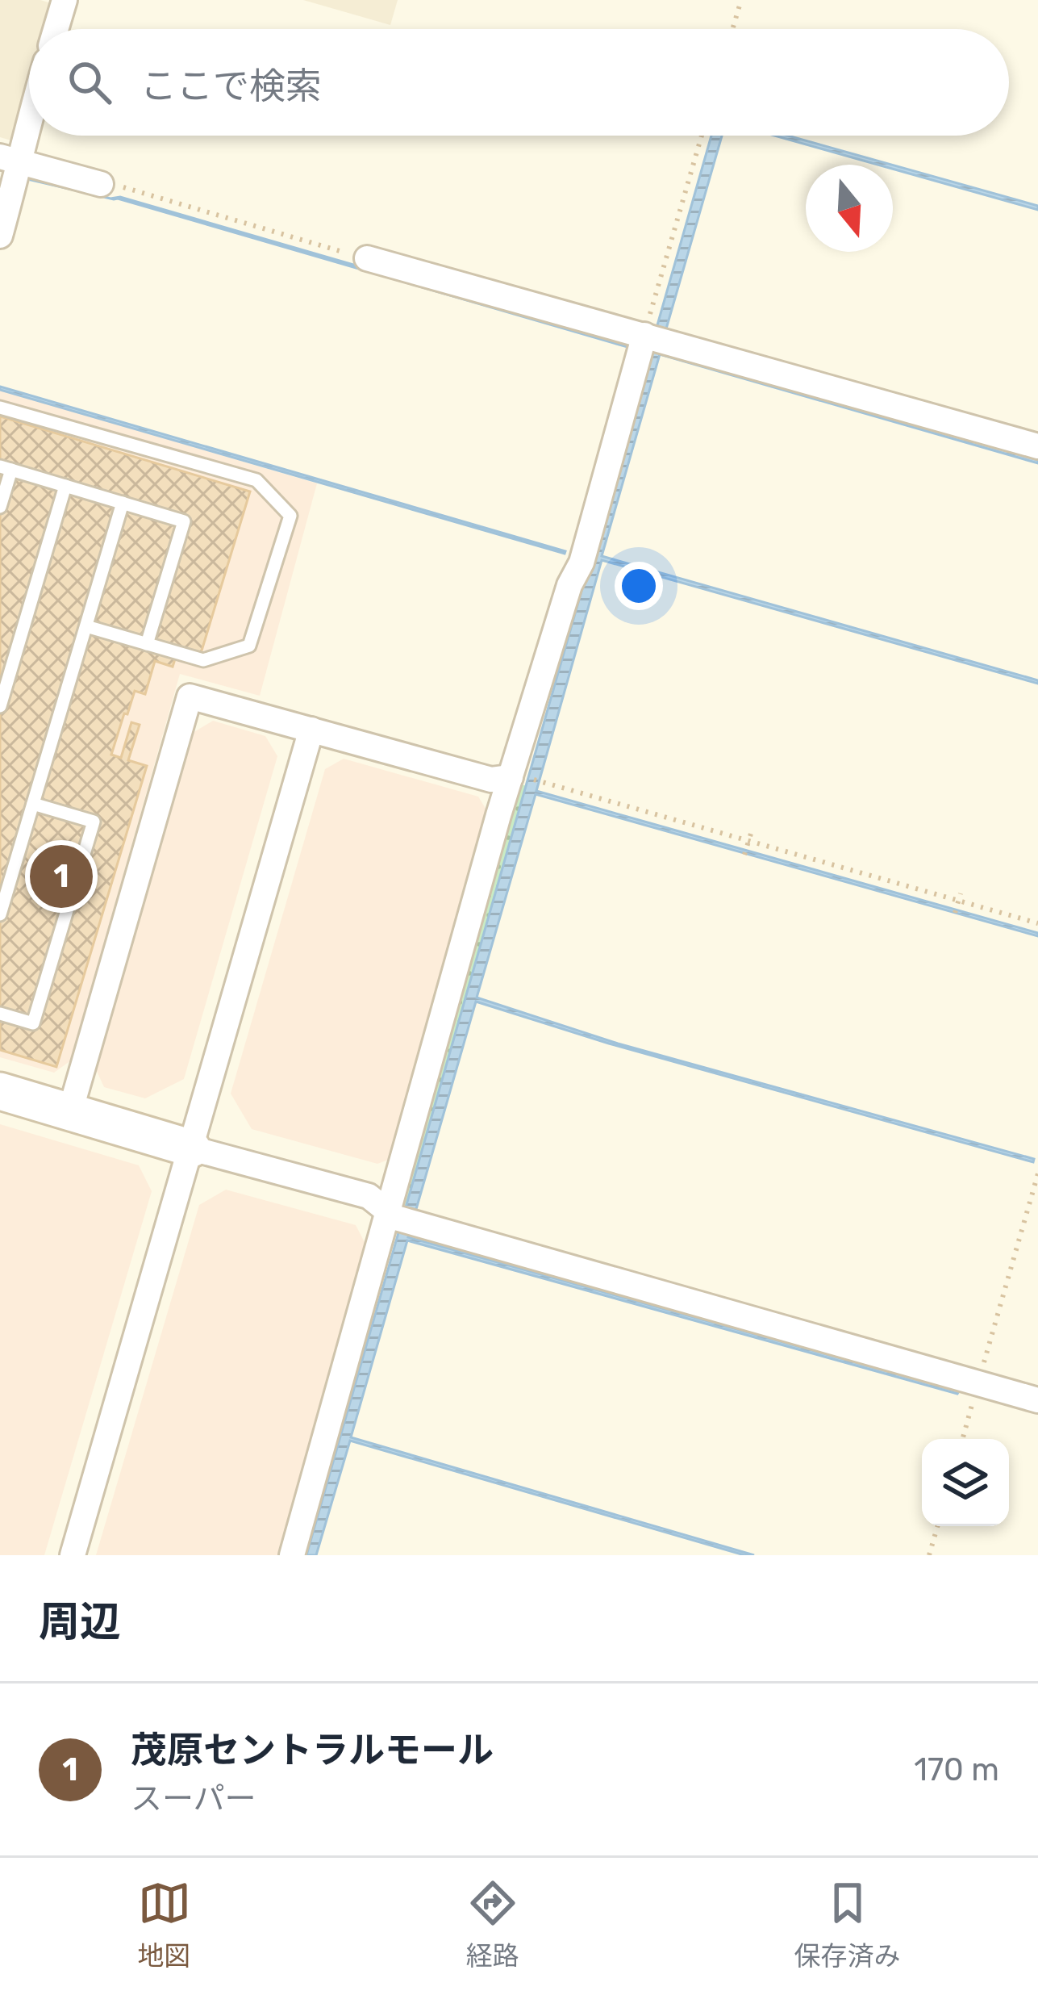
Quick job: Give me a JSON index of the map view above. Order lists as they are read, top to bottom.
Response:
{
  "north": "bottom",
  "page": {
    "search": "ここで検索",
    "pins": "1",
    "heading": "周辺",
    "list": [
      {
        "mark": "1",
        "name": "茂原セントラルモール",
        "note": "スーパー",
        "value": "170 m"
      }
    ],
    "nav": ["地図", "経路", "保存済み"]
  }
}
